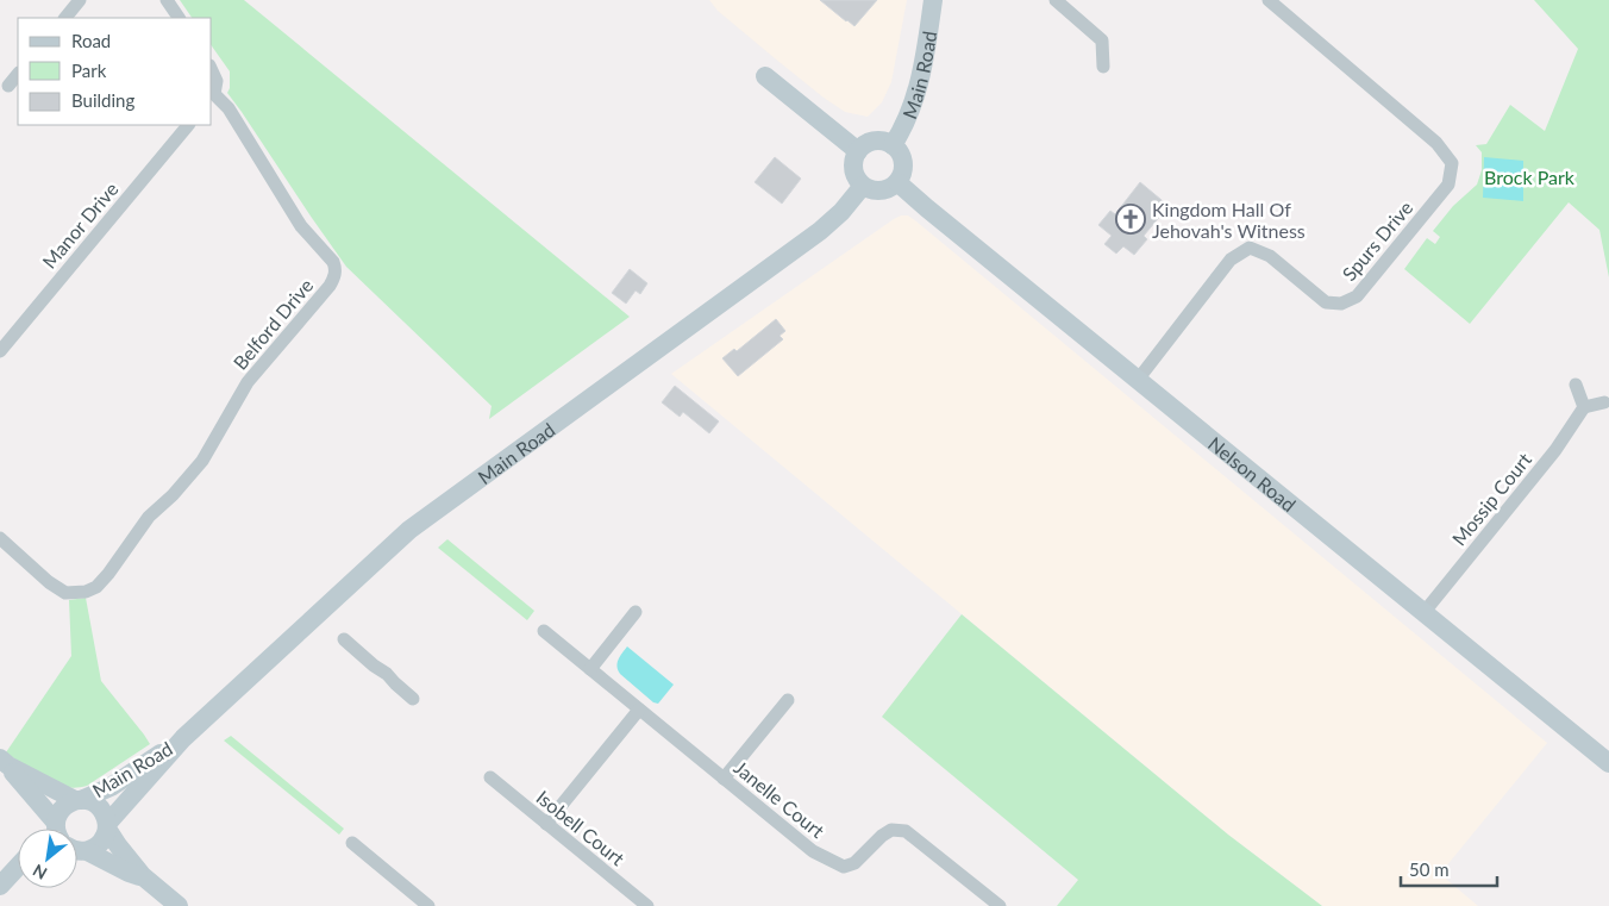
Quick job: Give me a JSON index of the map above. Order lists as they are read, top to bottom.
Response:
{
  "streets": {
    "main road": ["Main Road", "Nelson Road"],
    "street": [
      "Manor Drive",
      "Spurs Drive",
      "Belford Drive",
      "Mossip Court",
      "Janelle Court",
      "Isobell Court"
    ]
  },
  "crossings": [
    ["Main Road", "Nelson Road"],
    ["Spurs Drive", "Nelson Road"],
    ["Nelson Road", "Mossip Court"]
  ],
  "parks": ["Brock Park"],
  "places": {
    "church": ["Kingdom Hall Of Jehovah's Witness"]
  },
  "legend": ["Road", "Park", "Building"],
  "scale_bar": "50 m",
  "north": "bottom left"
}
